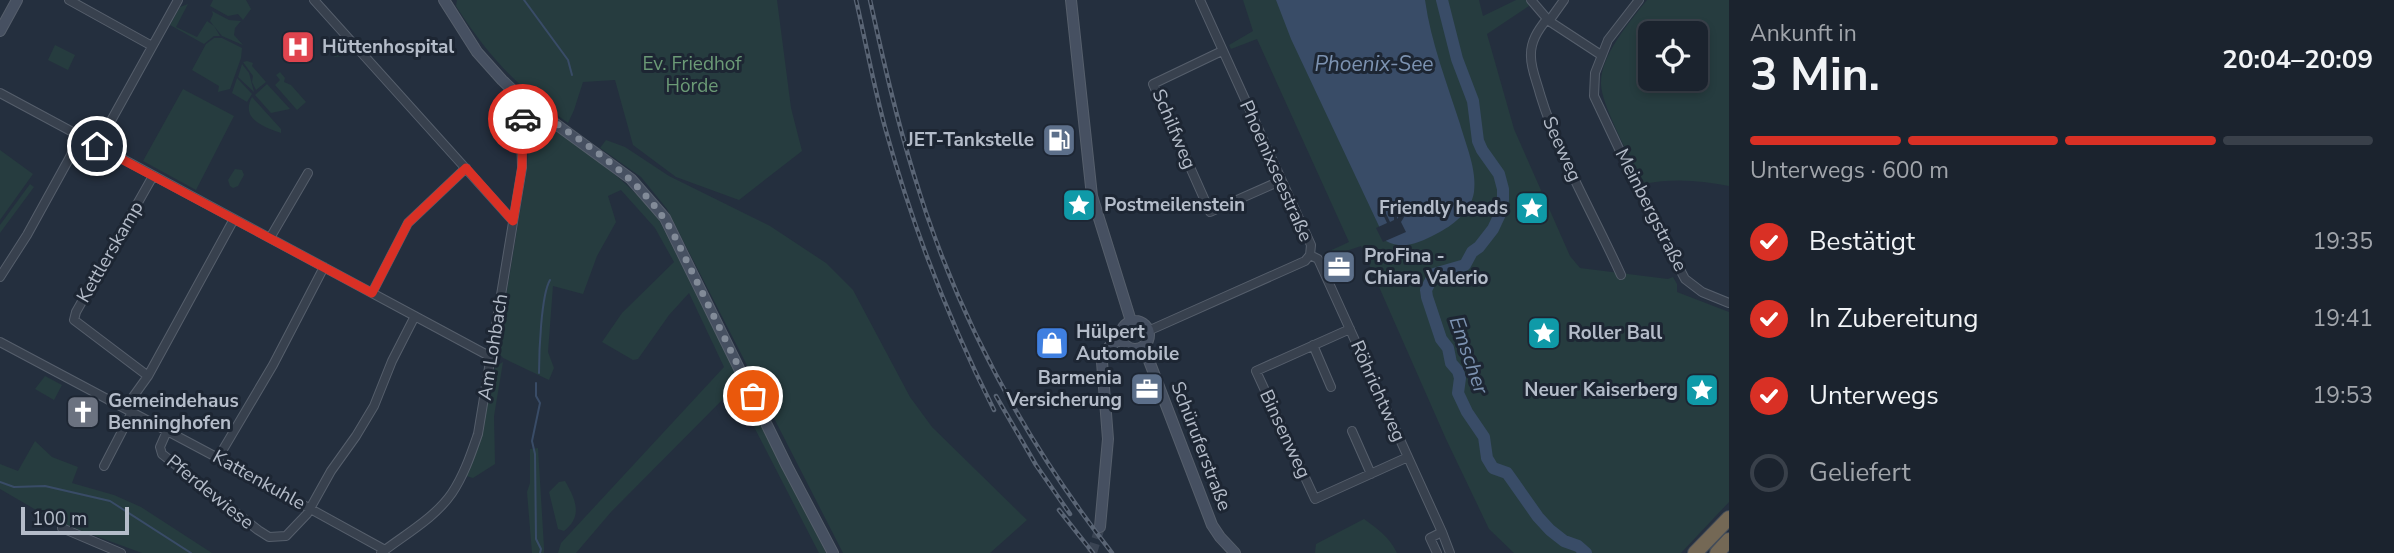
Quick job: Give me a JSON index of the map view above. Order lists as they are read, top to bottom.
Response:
{
  "streets": {
    "main road": ["Schüruferstraße"],
    "street": [
      "Schilfweg",
      "Seeweg",
      "Phoenixseestraße",
      "Meinbergstraße",
      "Kettlerskamp",
      "Am Lohbach",
      "Röhrichtweg",
      "Binsenweg",
      "Kattenkuhle",
      "Pferdewiese"
    ]
  },
  "crossings": [
    ["Schilfweg", "Phoenixseestraße"],
    ["Phoenixseestraße", "Röhrichtweg"],
    ["Phoenixseestraße", "Schüruferstraße"],
    ["Am Lohbach", "Kattenkuhle"],
    ["Röhrichtweg", "Binsenweg"],
    ["Kattenkuhle", "Pferdewiese"]
  ],
  "water": ["Phoenix-See", "Emscher"],
  "parks": ["Ev. Friedhof Hörde"],
  "places": {
    "hospital": ["Hüttenhospital"],
    "fuel station": ["JET-Tankstelle"],
    "place": [
      "Postmeilenstein",
      "Friendly heads",
      "Roller Ball",
      "Neuer Kaiserberg"
    ],
    "office": ["ProFina - Chiara Valerio", "Barmenia Versicherung"],
    "shop": ["Hülpert Automobile"],
    "church": ["Gemeindehaus Benninghofen"]
  },
  "scale_bar": "100 m",
  "page": {
    "heading": ["3 Min.", "Ankunft in", "20:04–20:09"],
    "bar": "Unterwegs · 600 m",
    "list": [
      ["Bestätigt", "19:35"],
      ["In Zubereitung", "19:41"],
      ["Unterwegs", "19:53"],
      "Geliefert"
    ],
    "scale": "100 m"
  }
}
